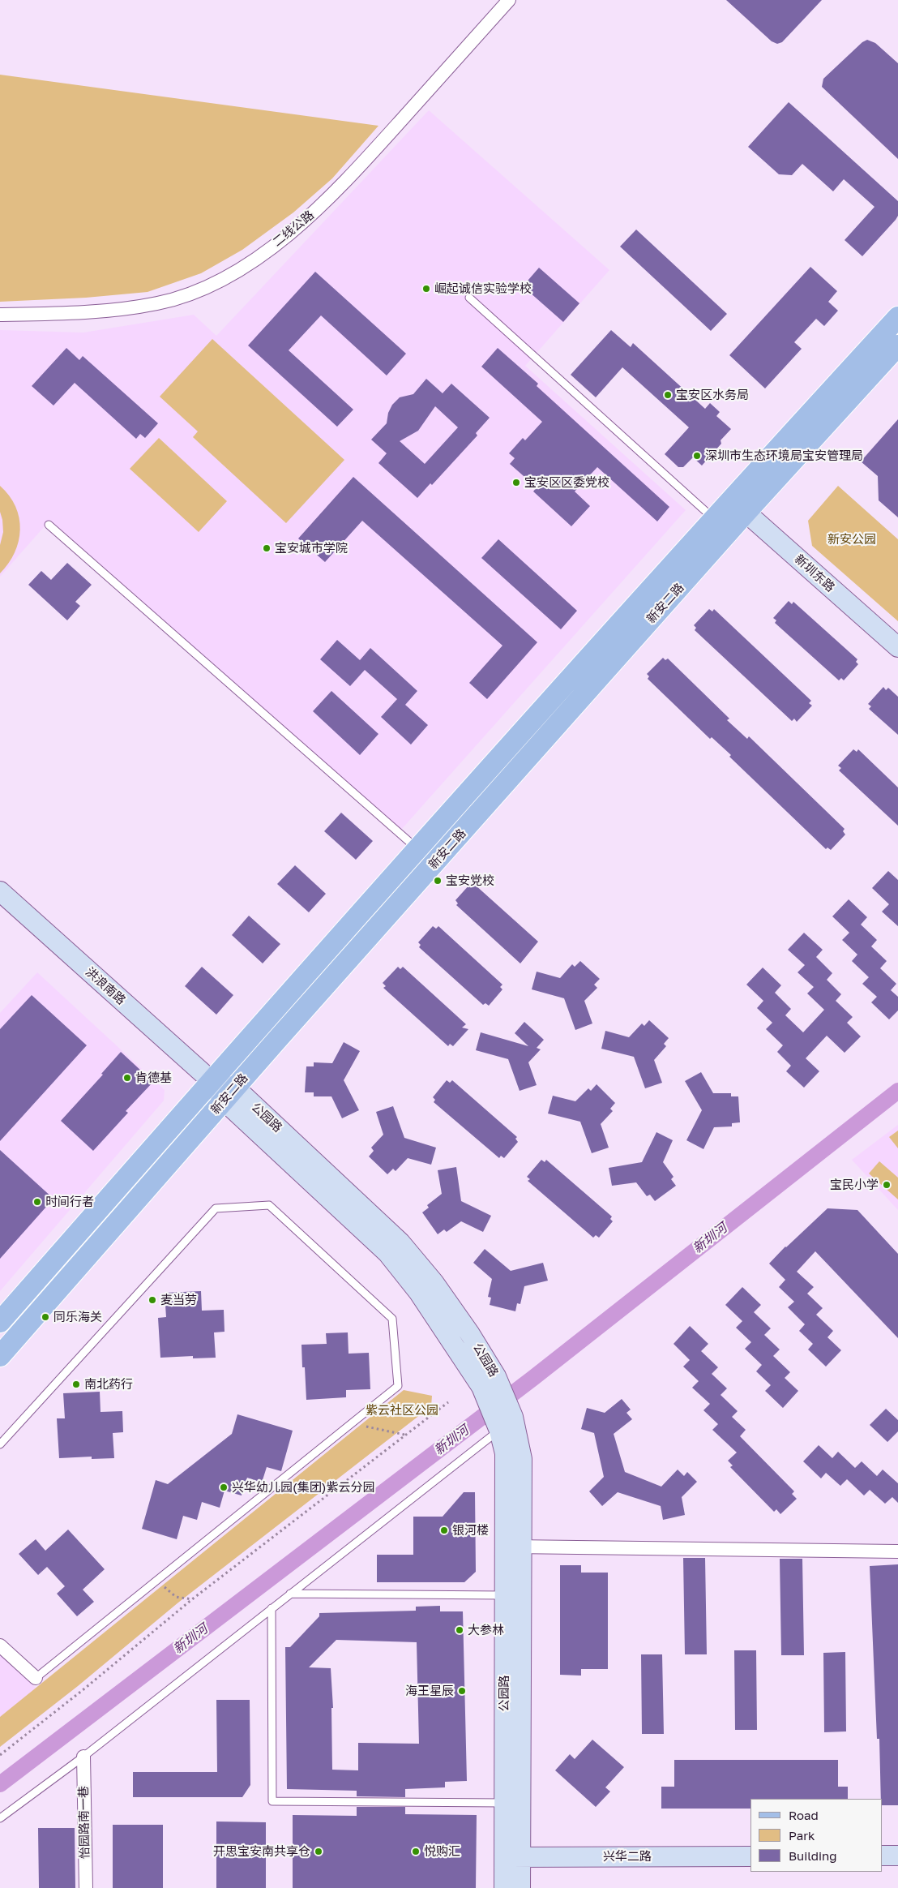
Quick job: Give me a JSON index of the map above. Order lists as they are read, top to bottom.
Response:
{
  "streets": {
    "main road": [
      "新圳东路",
      "新安二路",
      "洪浪南路",
      "公园路",
      "兴华二路"
    ],
    "street": ["二线公路", "怡园路南一巷"]
  },
  "crossings": [
    ["新圳东路", "新安二路"],
    ["新安二路", "洪浪南路"],
    ["新安二路", "公园路"],
    ["洪浪南路", "公园路"],
    ["公园路", "兴华二路"]
  ],
  "water": ["新圳河"],
  "parks": ["新安公园", "紫云社区公园"],
  "places": [
    "崛起诚信实验学校",
    "宝安区水务局",
    "深圳市生态环境局宝安管理局",
    "宝安区区委党校",
    "宝安城市学院",
    "宝安党校",
    "肯德基",
    "宝民小学",
    "时间行者",
    "麦当劳",
    "同乐海关",
    "南北药行",
    "兴华幼儿园(集团)紫云分园",
    "银河楼",
    "大参林",
    "海王星辰",
    "开思宝安南共享仓",
    "悦购汇"
  ],
  "legend": ["Road", "Park", "Building"]
}
